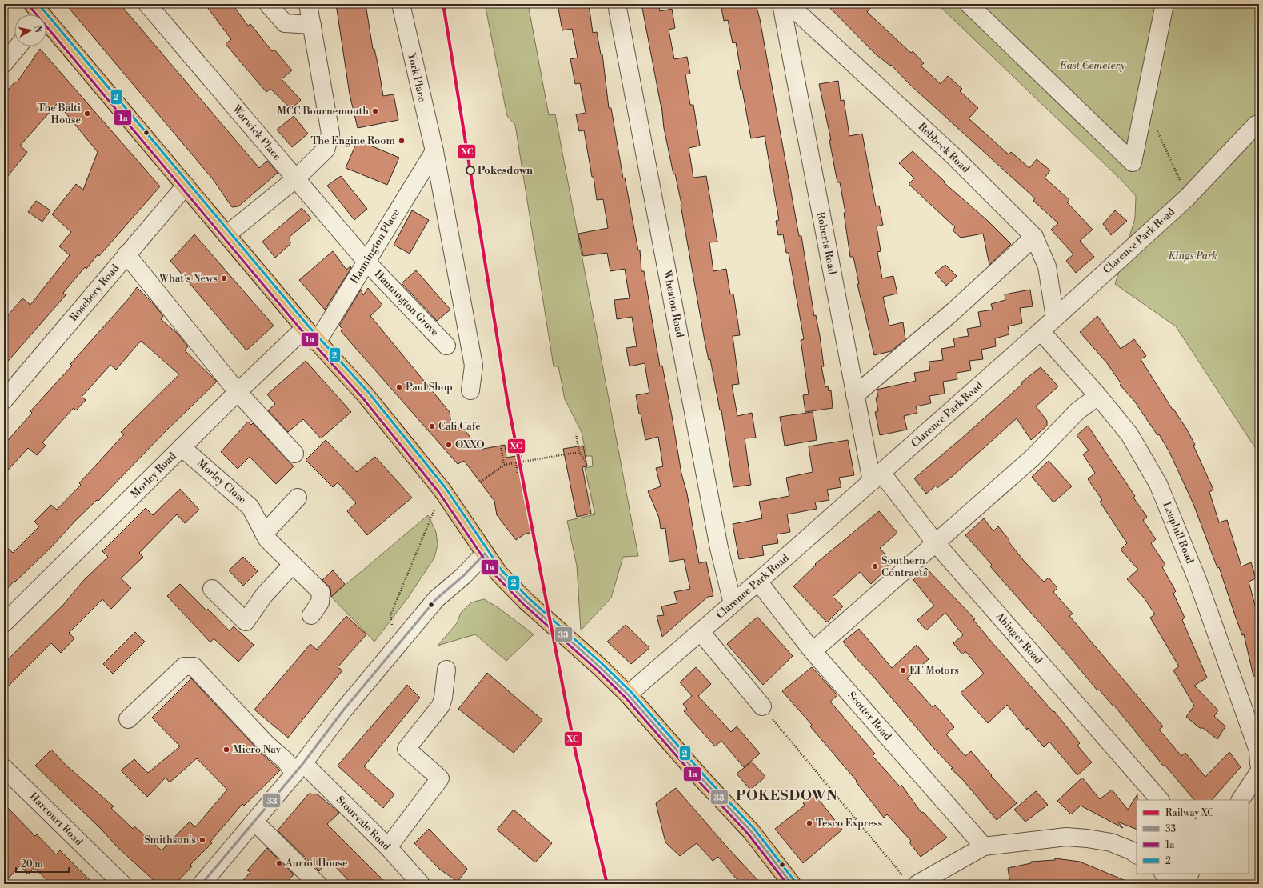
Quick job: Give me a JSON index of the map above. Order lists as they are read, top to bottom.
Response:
{
  "streets": {
    "street": [
      "York Place",
      "Warwick Place",
      "Rebbeck Road",
      "Clarence Park Road",
      "Roberts Road",
      "Hannington Place",
      "Rosebery Road",
      "Hannington Grove",
      "Wheaton Road",
      "Morley Road",
      "Morley Close",
      "Leaphill Road",
      "Abinger Road",
      "Scotter Road",
      "Harcourt Road",
      "Stourvale Road"
    ]
  },
  "crossings": [
    ["York Place", "Hannington Place"],
    ["Warwick Place", "Hannington Place"],
    ["Warwick Place", "Hannington Grove"],
    ["Rebbeck Road", "Clarence Park Road"],
    ["Clarence Park Road", "Roberts Road"],
    ["Clarence Park Road", "Wheaton Road"],
    ["Clarence Park Road", "Leaphill Road"],
    ["Clarence Park Road", "Abinger Road"],
    ["Clarence Park Road", "Scotter Road"],
    ["Roberts Road", "Abinger Road"],
    ["Hannington Place", "Hannington Grove"],
    ["Morley Road", "Morley Close"]
  ],
  "districts": ["POKESDOWN"],
  "parks": ["East Cemetery", "Kings Park"],
  "places": [
    "MCC Bournemouth",
    "The Balti House",
    "The Engine Room",
    "Pokesdown",
    "What's News",
    "Paul Shop",
    "Cali Cafe",
    "OXXO",
    "Southern Contracts",
    "EF Motors",
    "Micro Nav",
    "Tesco Express",
    "Smithson's",
    "Auriol House"
  ],
  "lines": [
    "rail line XC",
    "transit line 2",
    "transit line 1a",
    "transit line 33"
  ],
  "legend": [
    "Railway XC",
    "33",
    "1a",
    "2"
  ],
  "scale_bar": "20 m",
  "north": "right"
}
